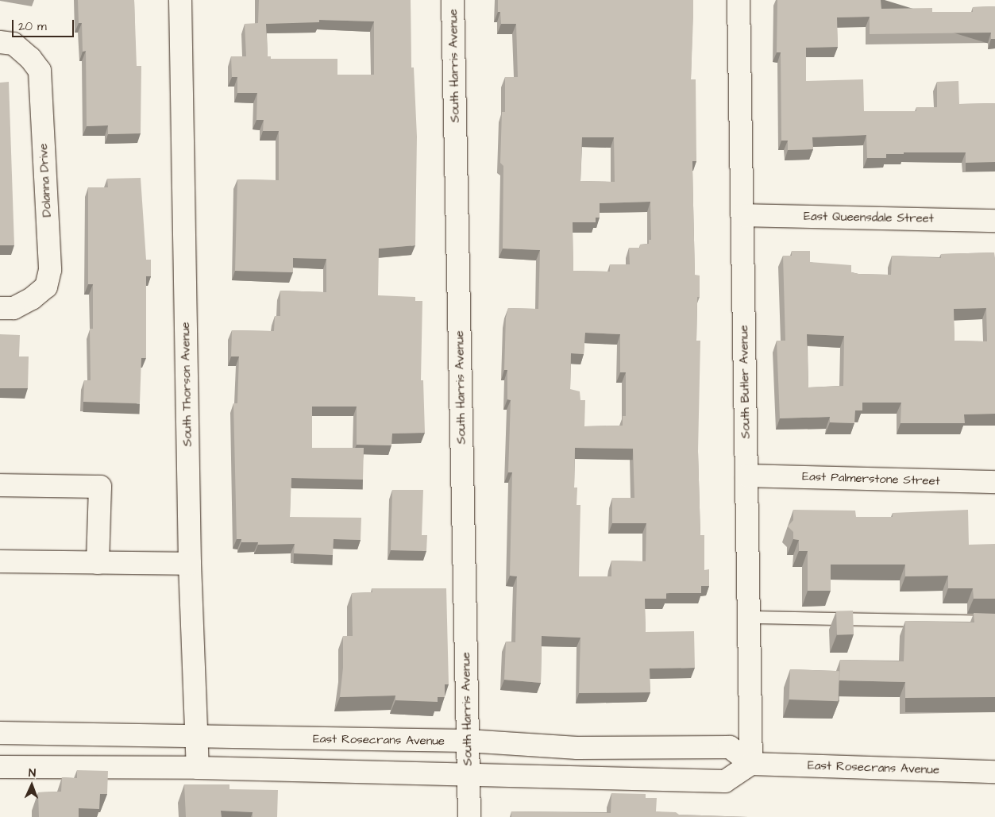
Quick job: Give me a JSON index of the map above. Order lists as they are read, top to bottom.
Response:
{
  "streets": {
    "street": [
      "South Harris Avenue",
      "Dolanna Drive",
      "East Queensdale Street",
      "South Butler Avenue",
      "South Thorson Avenue",
      "East Palmerstone Street",
      "East Rosecrans Avenue"
    ]
  },
  "crossings": [
    ["South Harris Avenue", "East Rosecrans Avenue"],
    ["East Queensdale Street", "South Butler Avenue"],
    ["South Butler Avenue", "East Palmerstone Street"],
    ["South Butler Avenue", "East Rosecrans Avenue"],
    ["South Thorson Avenue", "East Rosecrans Avenue"]
  ],
  "scale_bar": "20 m",
  "north": "top"
}
